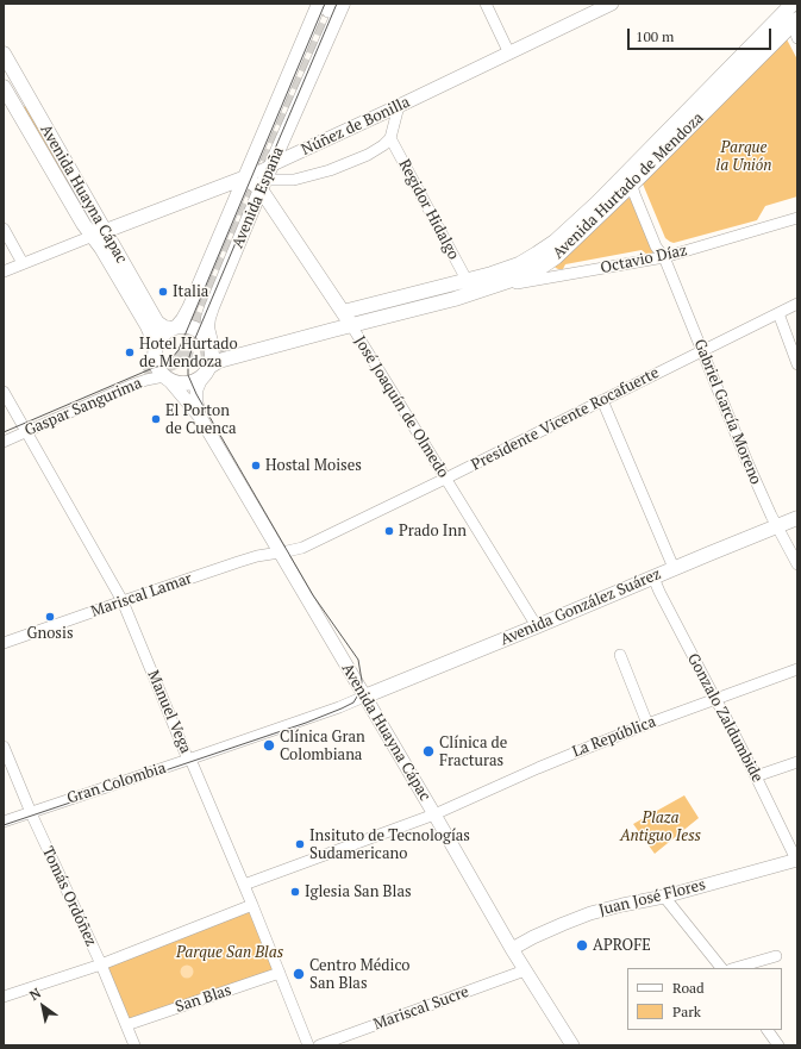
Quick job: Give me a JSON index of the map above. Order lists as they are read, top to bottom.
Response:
{
  "streets": {
    "main road": [
      "Núñez de Bonilla",
      "Avenida Hurtado de Mendoza",
      "Avenida Huayna Cápac",
      "Avenida España",
      "José Joaquín de Olmedo",
      "Avenida González Suárez"
    ],
    "street": [
      "Regidor Hidalgo",
      "Octavio Díaz",
      "Gaspar Sangurima",
      "Gabriel García Moreno",
      "Presidente Vicente Rocafuerte",
      "Mariscal Lamar",
      "Manuel Vega",
      "Gonzalo Zaldumbide",
      "La República",
      "Gran Colombia",
      "Tomás Ordóñez",
      "Juan José Flores",
      "San Blas",
      "Mariscal Sucre"
    ]
  },
  "crossings": [
    ["Núñez de Bonilla", "Avenida Huayna Cápac"],
    ["Núñez de Bonilla", "Avenida España"],
    ["Núñez de Bonilla", "José Joaquín de Olmedo"],
    ["Avenida Hurtado de Mendoza", "Avenida Huayna Cápac"],
    ["Avenida Hurtado de Mendoza", "Avenida España"],
    ["Avenida Hurtado de Mendoza", "Regidor Hidalgo"],
    ["Avenida Hurtado de Mendoza", "Octavio Díaz"],
    ["Avenida Hurtado de Mendoza", "Gaspar Sangurima"],
    ["Avenida Hurtado de Mendoza", "José Joaquín de Olmedo"],
    ["Avenida Hurtado de Mendoza", "Gabriel García Moreno"],
    ["Avenida Huayna Cápac", "Avenida España"],
    ["Avenida Huayna Cápac", "Gaspar Sangurima"],
    ["Avenida Huayna Cápac", "Presidente Vicente Rocafuerte"],
    ["Avenida Huayna Cápac", "Mariscal Lamar"],
    ["Avenida Huayna Cápac", "Avenida González Suárez"],
    ["Avenida Huayna Cápac", "La República"],
    ["Avenida Huayna Cápac", "Gran Colombia"],
    ["Avenida Huayna Cápac", "Juan José Flores"],
    ["Avenida Huayna Cápac", "Mariscal Sucre"],
    ["Avenida España", "Gaspar Sangurima"],
    ["Avenida España", "José Joaquín de Olmedo"],
    ["Octavio Díaz", "Gabriel García Moreno"],
    ["Gaspar Sangurima", "Manuel Vega"],
    ["José Joaquín de Olmedo", "Presidente Vicente Rocafuerte"],
    ["José Joaquín de Olmedo", "Avenida González Suárez"],
    ["Gabriel García Moreno", "Presidente Vicente Rocafuerte"],
    ["Gabriel García Moreno", "Avenida González Suárez"],
    ["Presidente Vicente Rocafuerte", "Mariscal Lamar"],
    ["Mariscal Lamar", "Manuel Vega"],
    ["Avenida González Suárez", "Gonzalo Zaldumbide"],
    ["Avenida González Suárez", "Gran Colombia"],
    ["Manuel Vega", "La República"],
    ["Manuel Vega", "Gran Colombia"],
    ["Manuel Vega", "San Blas"],
    ["Gonzalo Zaldumbide", "La República"],
    ["Gonzalo Zaldumbide", "Juan José Flores"],
    ["Gran Colombia", "Tomás Ordóñez"],
    ["Tomás Ordóñez", "San Blas"]
  ],
  "parks": ["Parque la Unión", "Plaza Antiguo Iess", "Parque San Blas"],
  "places": [
    "Italia",
    "Hotel Hurtado de Mendoza",
    "El Porton de Cuenca",
    "Hostal Moises",
    "Prado Inn",
    "Gnosis",
    "Clínica Gran Colombiana",
    "Clínica de Fracturas",
    "Insituto de Tecnologías Sudamericano",
    "Iglesia San Blas",
    "APROFE",
    "Centro Médico San Blas"
  ],
  "legend": ["Road", "Park"],
  "scale_bar": "100 m",
  "north": "top left"
}
